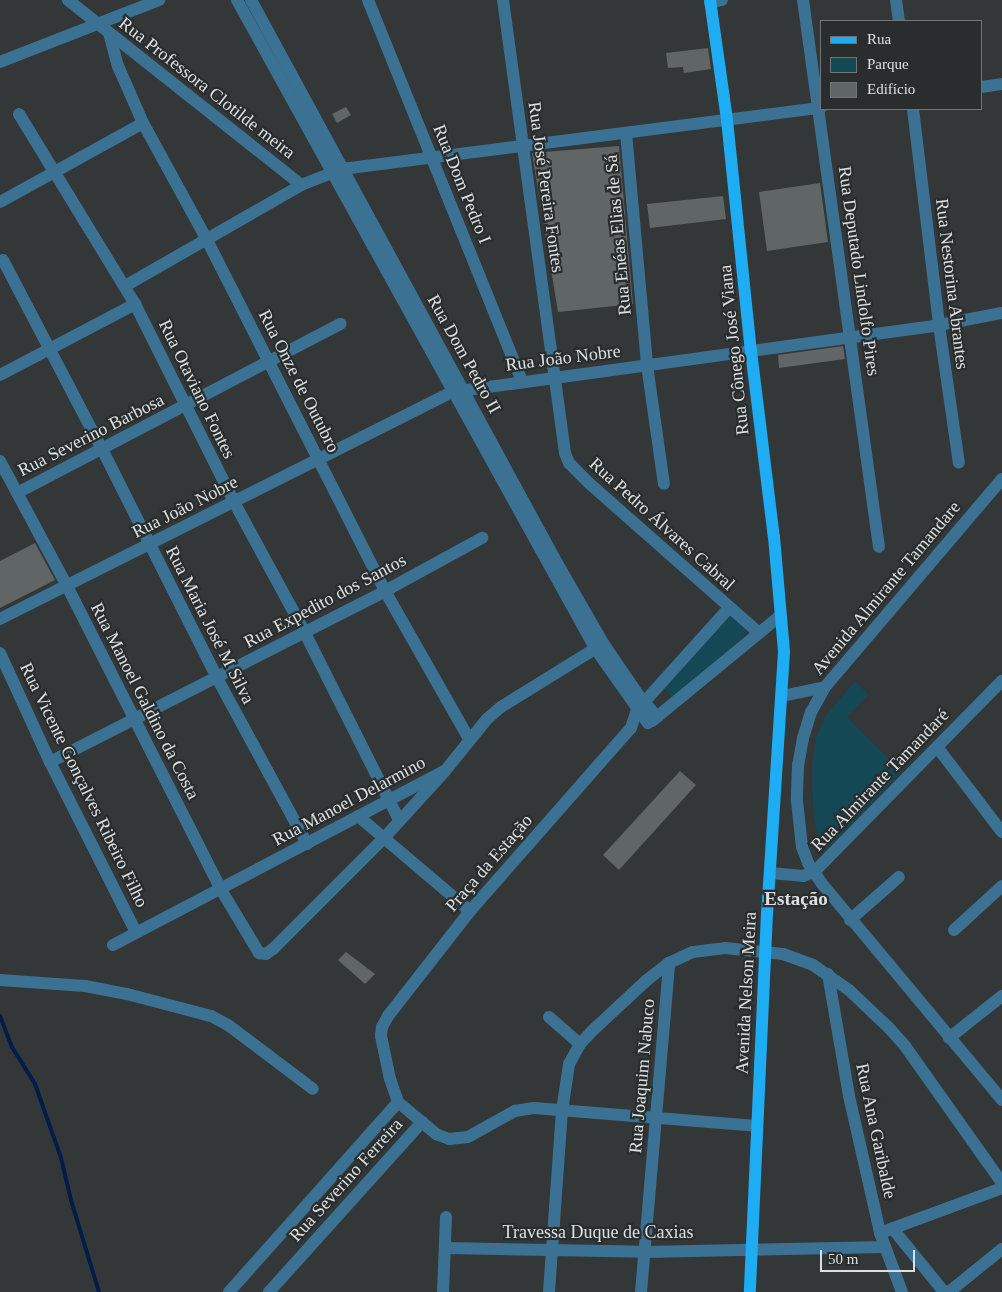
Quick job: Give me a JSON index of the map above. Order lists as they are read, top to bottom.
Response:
{
  "streets": {
    "main road": ["Rua Cônego José Viana", "Avenida Nelson Meira"],
    "street": [
      "Rua Professora Clotilde meira",
      "Rua Dom Pedro I",
      "Rua José Pereira Fontes",
      "Rua Enéas Elias de Sá",
      "Rua Deputado Lindolfo Pires",
      "Rua Nestorina Abrantes",
      "Rua Dom Pedro II",
      "Rua João Nobre",
      "Rua Onze de Outubro",
      "Rua Otaviano Fontes",
      "Rua Severino Barbosa",
      "Rua Pedro Álvares Cabral",
      "Avenida Almirante Tamandare",
      "Rua Expedito dos Santos",
      "Rua Maria José M Silva",
      "Rua Manoel Galdino da Costa",
      "Rua Almirante Tamandaré",
      "Rua Vicente Gonçalves Ribeiro Filho",
      "Rua Manoel Delarmino",
      "Praça da Estação",
      "Rua Joaquim Nabuco",
      "Rua Ana Garibalde",
      "Rua Severino Ferreira",
      "Travessa Duque de Caxias"
    ]
  },
  "crossings": [
    ["Rua Professora Clotilde meira", "Rua Onze de Outubro"],
    ["Rua Dom Pedro I", "Rua João Nobre"],
    ["Rua José Pereira Fontes", "Rua João Nobre"],
    ["Rua José Pereira Fontes", "Rua Pedro Álvares Cabral"],
    ["Rua Enéas Elias de Sá", "Rua João Nobre"],
    ["Rua Deputado Lindolfo Pires", "Rua João Nobre"],
    ["Rua Nestorina Abrantes", "Rua João Nobre"],
    ["Rua Cônego José Viana", "Rua João Nobre"],
    ["Rua Cônego José Viana", "Avenida Nelson Meira"],
    ["Rua Dom Pedro II", "Rua João Nobre"],
    ["Rua Dom Pedro II", "Rua Manoel Delarmino"],
    ["Rua Dom Pedro II", "Praça da Estação"],
    ["Rua João Nobre", "Rua Onze de Outubro"],
    ["Rua João Nobre", "Rua Otaviano Fontes"],
    ["Rua João Nobre", "Rua Pedro Álvares Cabral"],
    ["Rua João Nobre", "Rua Maria José M Silva"],
    ["Rua João Nobre", "Rua Manoel Galdino da Costa"],
    ["Rua Onze de Outubro", "Rua Severino Barbosa"],
    ["Rua Onze de Outubro", "Rua Expedito dos Santos"],
    ["Rua Onze de Outubro", "Rua Manoel Delarmino"],
    ["Rua Otaviano Fontes", "Rua Severino Barbosa"],
    ["Rua Otaviano Fontes", "Rua Expedito dos Santos"],
    ["Rua Otaviano Fontes", "Rua Manoel Delarmino"],
    ["Rua Severino Barbosa", "Rua Maria José M Silva"],
    ["Rua Severino Barbosa", "Rua Manoel Galdino da Costa"],
    ["Avenida Almirante Tamandare", "Rua Almirante Tamandaré"],
    ["Rua Expedito dos Santos", "Rua Maria José M Silva"],
    ["Rua Expedito dos Santos", "Rua Manoel Galdino da Costa"],
    ["Rua Expedito dos Santos", "Rua Vicente Gonçalves Ribeiro Filho"],
    ["Rua Maria José M Silva", "Rua Manoel Delarmino"],
    ["Rua Manoel Galdino da Costa", "Rua Manoel Delarmino"],
    ["Rua Almirante Tamandaré", "Avenida Nelson Meira"],
    ["Rua Vicente Gonçalves Ribeiro Filho", "Rua Manoel Delarmino"],
    ["Avenida Nelson Meira", "Travessa Duque de Caxias"],
    ["Rua Joaquim Nabuco", "Travessa Duque de Caxias"],
    ["Rua Ana Garibalde", "Travessa Duque de Caxias"]
  ],
  "districts": ["Estação"],
  "legend": ["Rua", "Parque", "Edifício"],
  "scale_bar": "50 m"
}
